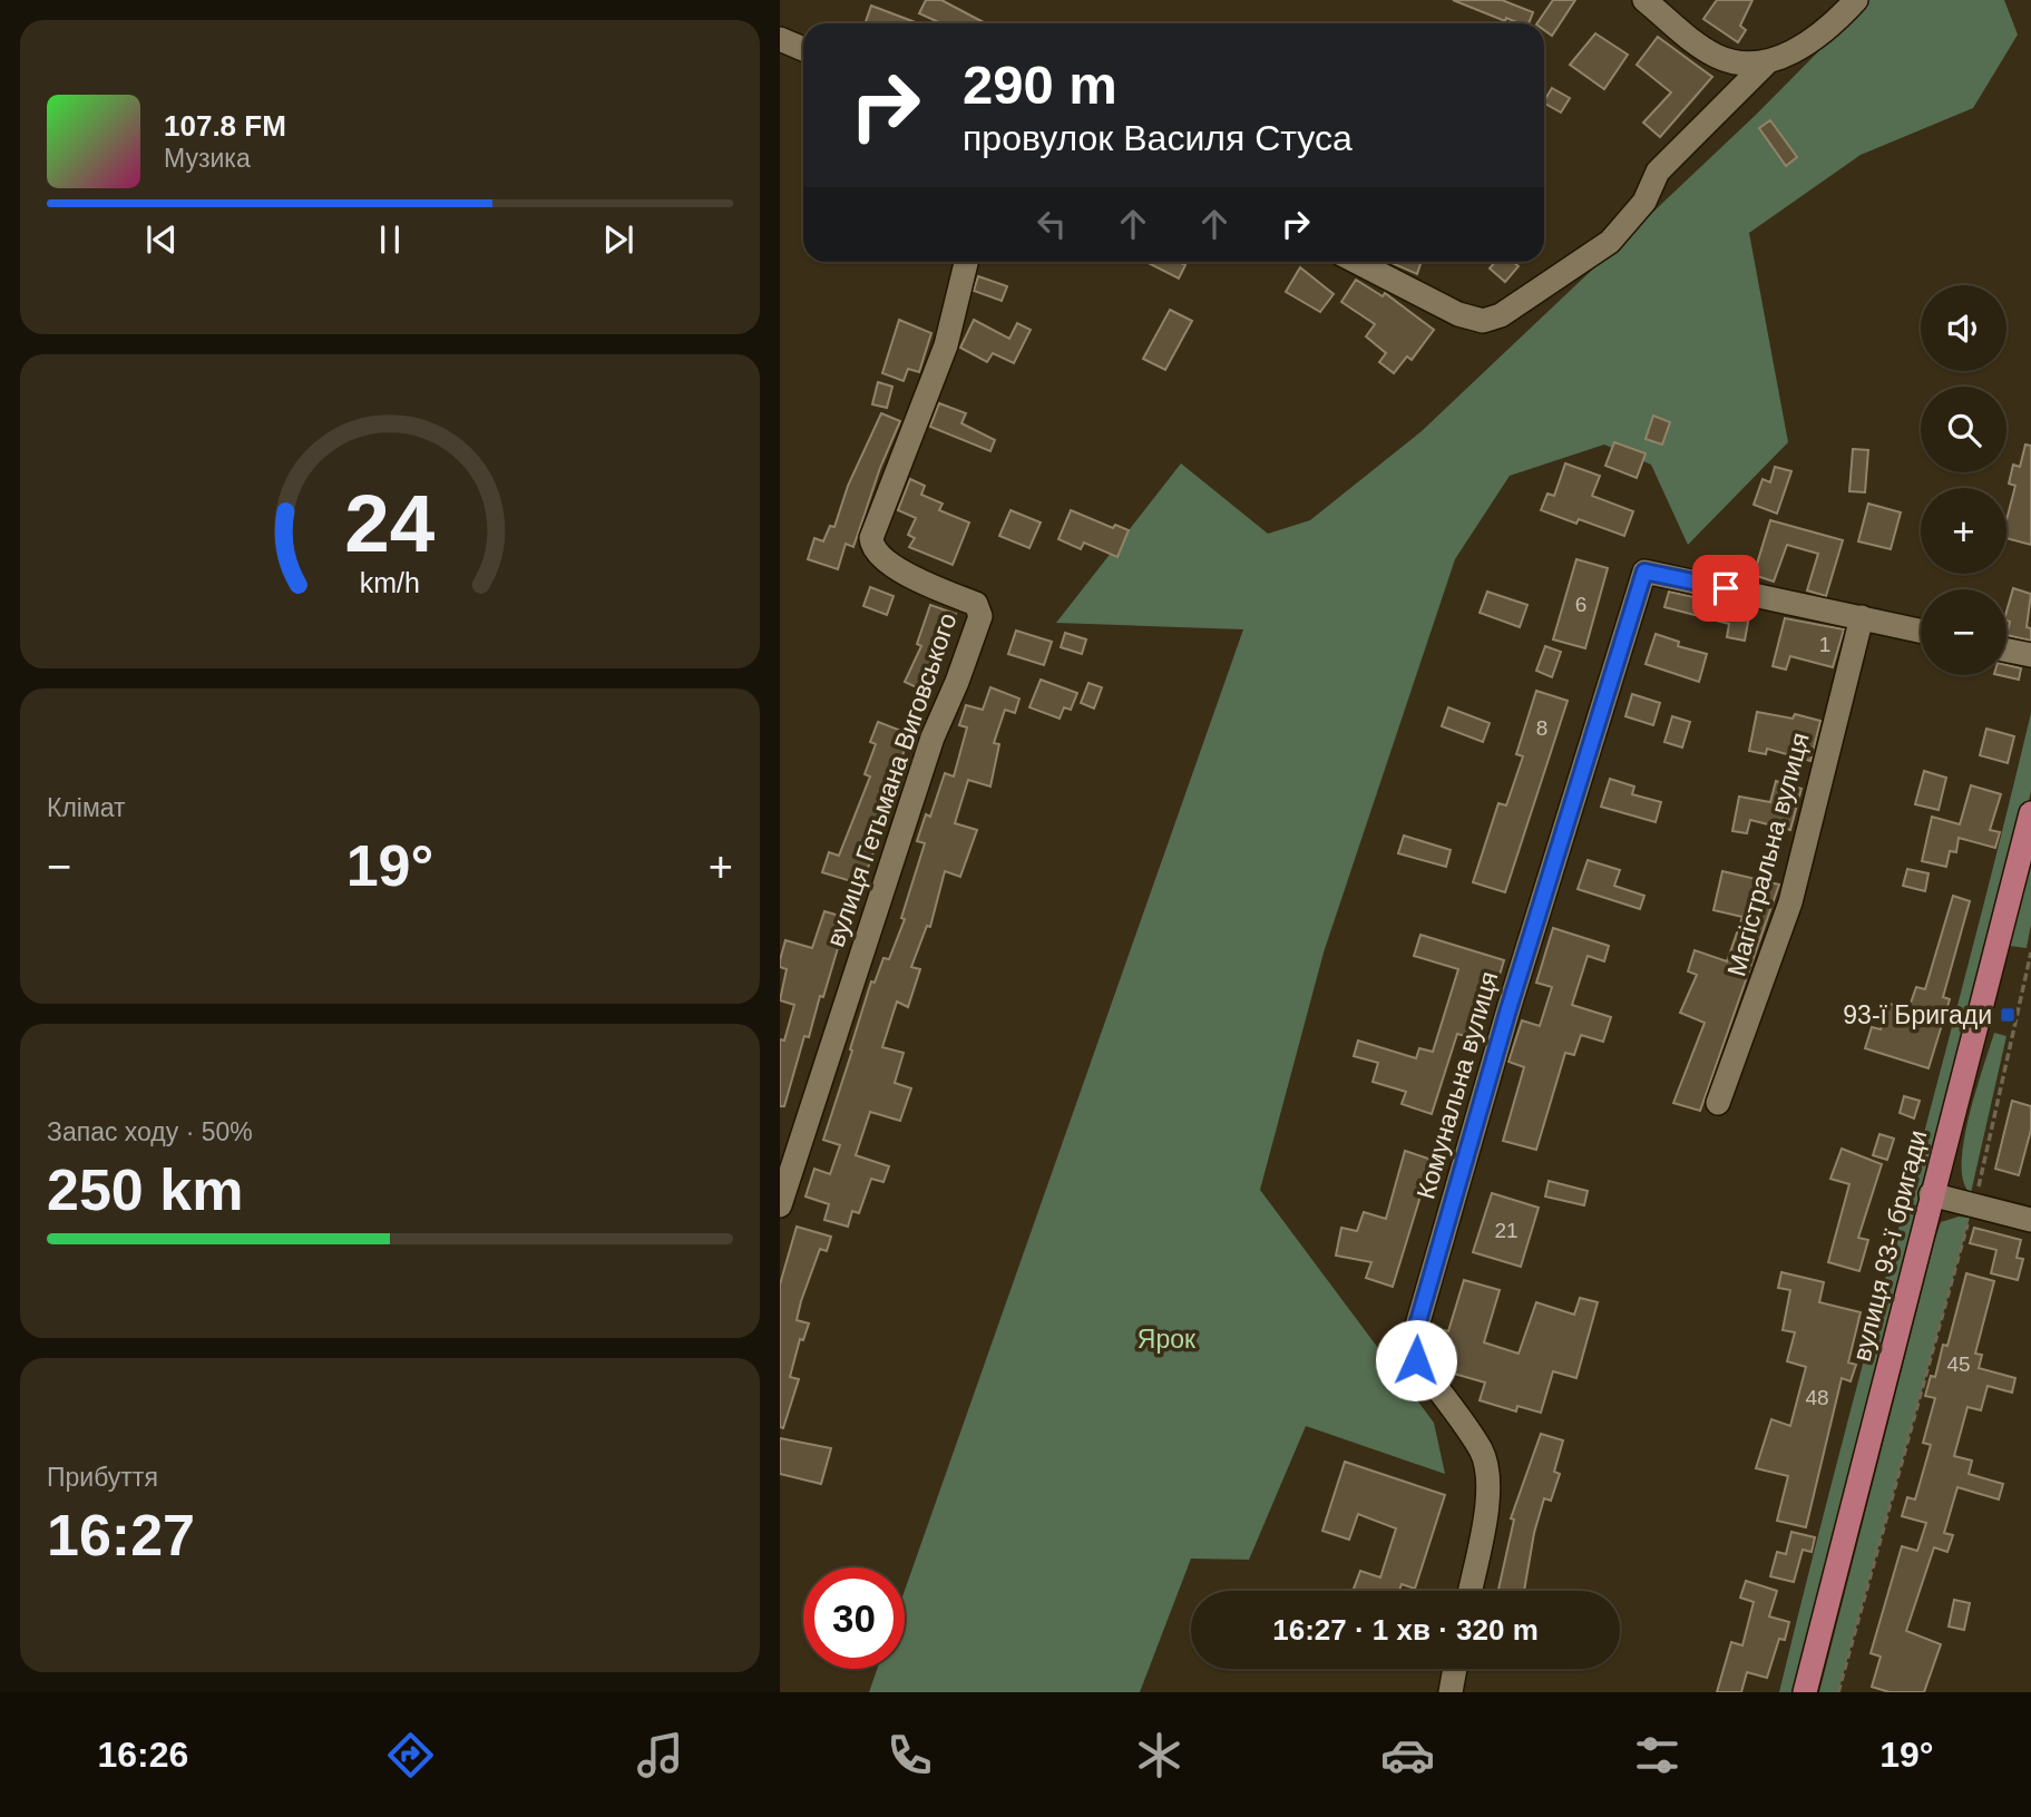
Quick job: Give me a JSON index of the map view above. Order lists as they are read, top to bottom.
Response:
{
  "streets": {
    "main road": ["вулиця 93-ї бригади"],
    "street": ["вулиця Гетьмана Виговського", "Магістральна вулиця", "Комунальна вулиця"]
  },
  "crossings": [
    ["Магістральна вулиця", "Комунальна вулиця"]
  ],
  "parks": ["Ярок"],
  "places": {
    "transit": ["93-ї Бригади"]
  },
  "house_numbers": [
    "6",
    "1",
    "8",
    "21",
    "45",
    "48"
  ],
  "page": {
    "turn": ["290 m", "провулок Василя Стуса"],
    "song": ["107.8 FM", "Музика"],
    "map_buttons": ["+", "−"],
    "tile": [
      "Клімат",
      ["Запас ходу · 50%", "250 km"],
      ["Прибуття", "16:27"]
    ],
    "heat": ["−", "19°", "+"],
    "limit": "30",
    "trip": "16:27 · 1 хв · 320 m",
    "tabs": ["16:26", "19°"],
    "gauge": ["24", "km/h"]
  }
}
